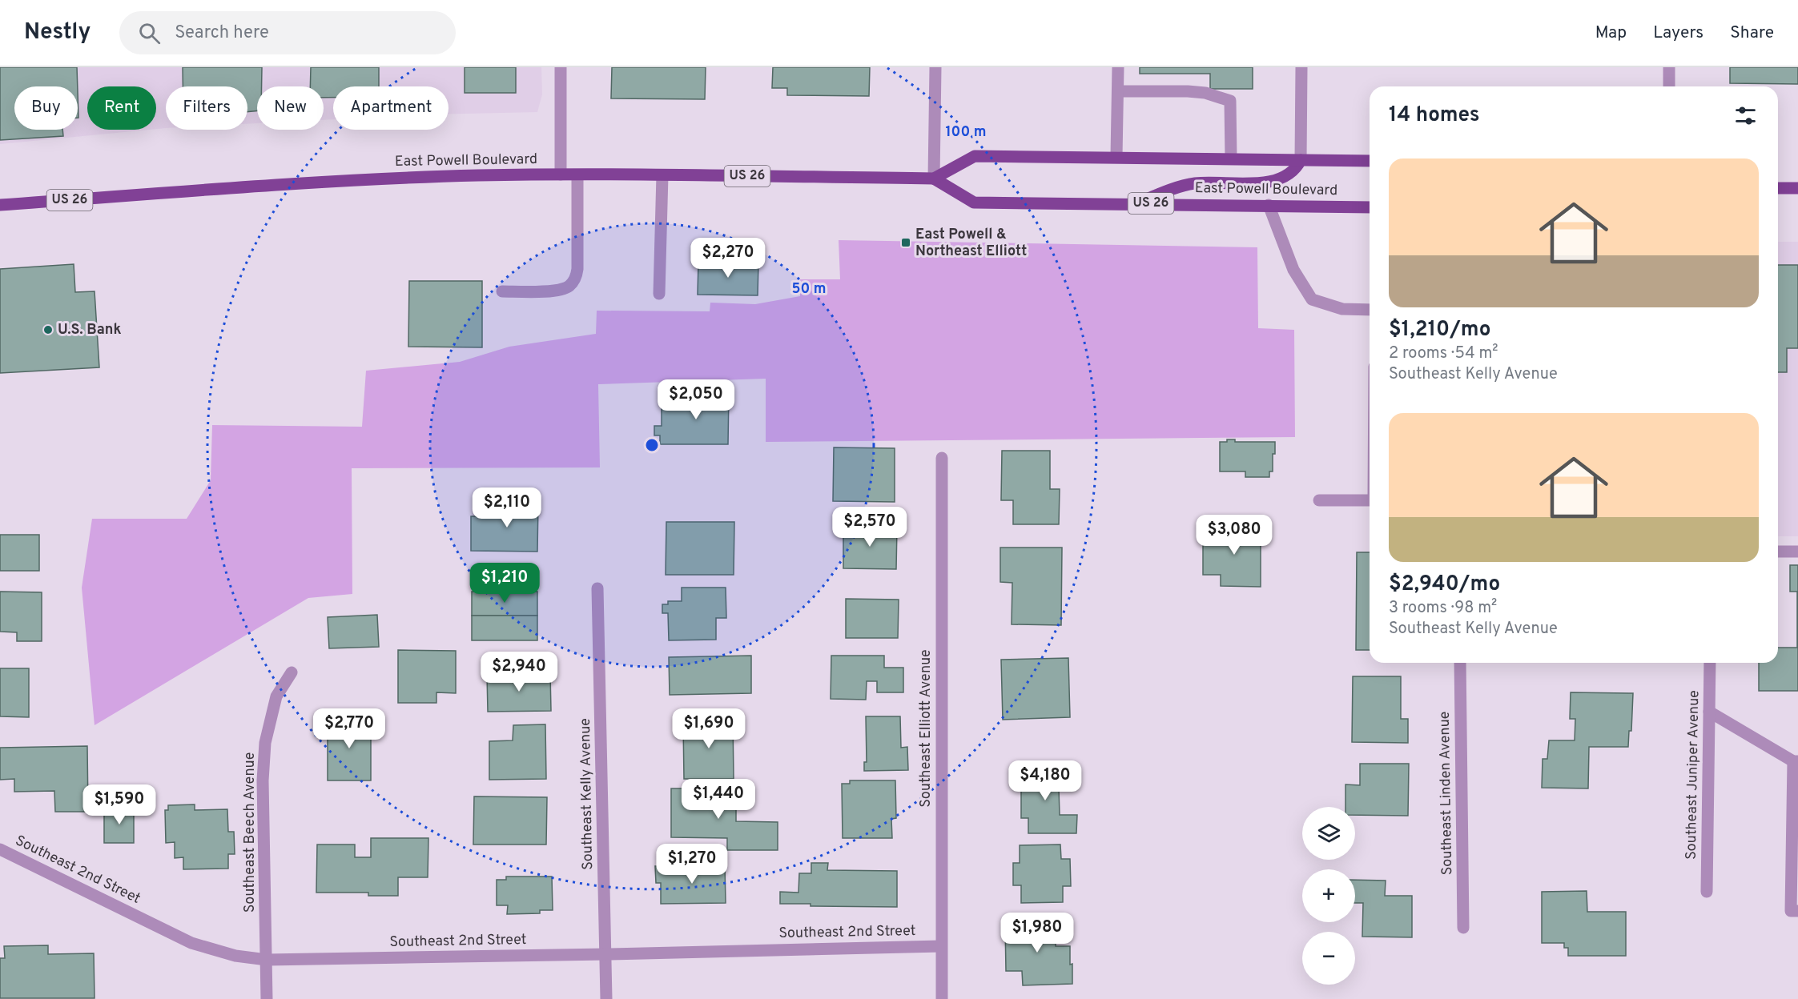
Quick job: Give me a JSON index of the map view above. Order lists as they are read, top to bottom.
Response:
{
  "streets": {
    "main road": ["East Powell Boulevard", "US 26"],
    "street": [
      "Southeast Elliott Avenue",
      "Southeast Juniper Avenue",
      "Southeast Linden Avenue",
      "Southeast Kelly Avenue",
      "Southeast Beech Avenue",
      "Southeast 2nd Street"
    ]
  },
  "crossings": [
    ["Southeast Elliott Avenue", "Southeast 2nd Street"],
    ["Southeast Kelly Avenue", "Southeast 2nd Street"],
    ["Southeast Beech Avenue", "Southeast 2nd Street"]
  ],
  "places": {
    "transit": ["East Powell & Northeast Elliott"],
    "other": ["U.S. Bank"]
  },
  "page": {
    "header": "Nestly",
    "search": "Search here",
    "nav": ["Map", "Layers", "Share"],
    "chip": [
      "Buy",
      "Rent",
      "Filters",
      "New",
      "Apartment"
    ],
    "heading": "14 homes",
    "list": [
      {
        "name": "$1,210/mo",
        "note": "2 rooms · 54 m² · Southeast Kelly Avenue"
      },
      {
        "name": "$2,940/mo",
        "note": "3 rooms · 98 m² · Southeast Kelly Avenue"
      }
    ],
    "price": [
      "$2,270",
      "$2,050",
      "$2,110",
      "$2,570",
      "$3,080",
      "$1,210",
      "$2,940",
      "$2,770",
      "$1,690",
      "$4,180",
      "$1,440",
      "$1,590",
      "$1,270",
      "$1,980"
    ],
    "map_buttons": ["+", "−"]
  },
  "rings": ["100 m", "50 m"]
}
